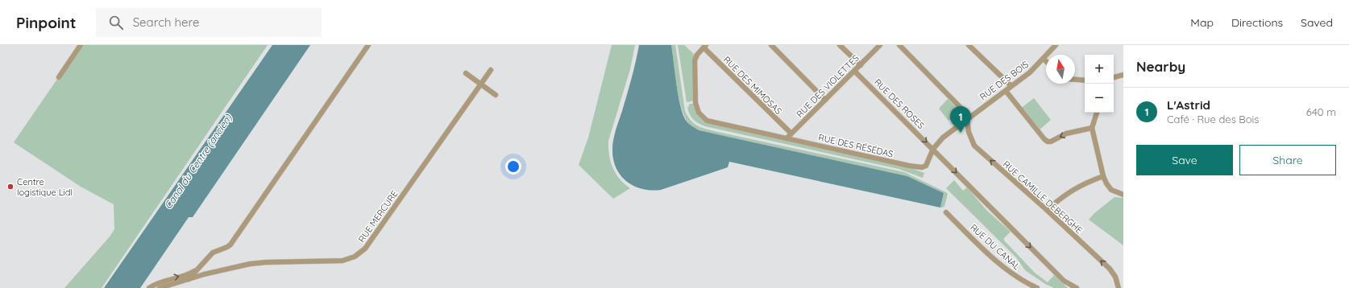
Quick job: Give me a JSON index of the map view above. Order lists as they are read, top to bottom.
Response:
{
  "streets": {
    "street": [
      "RUE DES BOIS",
      "RUE DES MIMOSAS",
      "RUE DES VIOLETTES",
      "RUE DES ROSES",
      "RUE DES RÉSÉDAS",
      "RUE CAMILLE DEBERGHE",
      "RUE MERCURE",
      "RUE DU CANAL"
    ]
  },
  "crossings": [
    ["RUE DES BOIS", "RUE DES ROSES"],
    ["RUE DES BOIS", "RUE DES RÉSÉDAS"],
    ["RUE DES BOIS", "RUE CAMILLE DEBERGHE"],
    ["RUE DES MIMOSAS", "RUE DES VIOLETTES"],
    ["RUE DES MIMOSAS", "RUE DES RÉSÉDAS"],
    ["RUE DES VIOLETTES", "RUE DES ROSES"],
    ["RUE DES VIOLETTES", "RUE DES RÉSÉDAS"]
  ],
  "one_way": ["RUE DES ROSES"],
  "water": ["Canal du Centre (ancien)"],
  "places": ["Centre logistique Lidl"],
  "north": "top",
  "page": {
    "header": "Pinpoint",
    "search": "Search here",
    "nav": ["Map", "Directions", "Saved"],
    "heading": "Nearby",
    "map_buttons": ["+", "−"],
    "list": [
      {
        "mark": "1",
        "name": "L'Astrid",
        "note": "Café · Rue des Bois",
        "value": "640 m"
      }
    ],
    "pins": "1",
    "buttons": ["Save", "Share"]
  }
}
